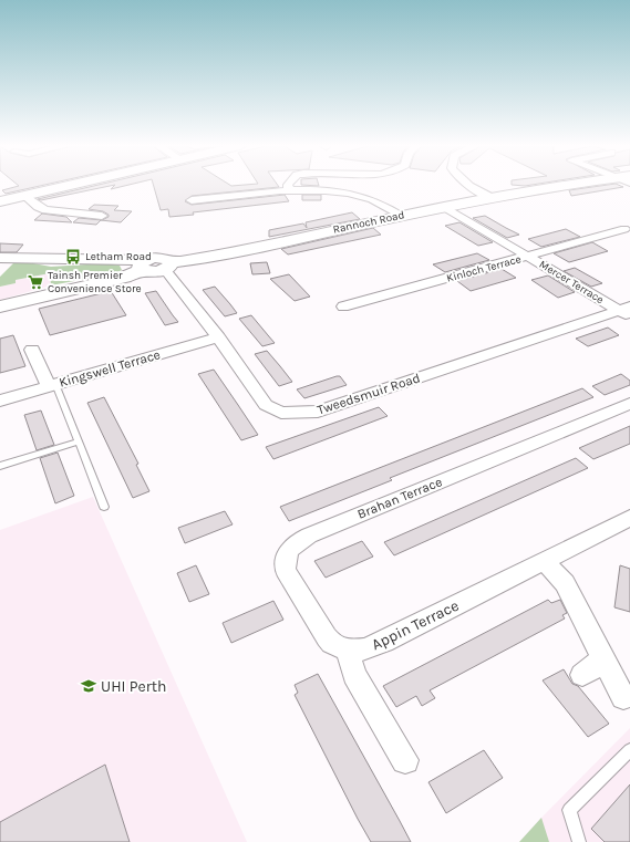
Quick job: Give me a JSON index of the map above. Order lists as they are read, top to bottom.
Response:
{
  "streets": {
    "street": [
      "Rannoch Road",
      "Kinloch Terrace",
      "Mercer Terrace",
      "Kingswell Terrace",
      "Tweedsmuir Road",
      "Brahan Terrace",
      "Appin Terrace"
    ]
  },
  "crossings": [
    ["Rannoch Road", "Mercer Terrace"],
    ["Rannoch Road", "Tweedsmuir Road"],
    ["Kinloch Terrace", "Mercer Terrace"],
    ["Mercer Terrace", "Tweedsmuir Road"],
    ["Kingswell Terrace", "Tweedsmuir Road"],
    ["Brahan Terrace", "Appin Terrace"]
  ],
  "places": {
    "bus stop": ["Letham Road"],
    "supermarket": ["Tainsh Premier Convenience Store"],
    "school or university": ["UHI Perth"]
  }
}
